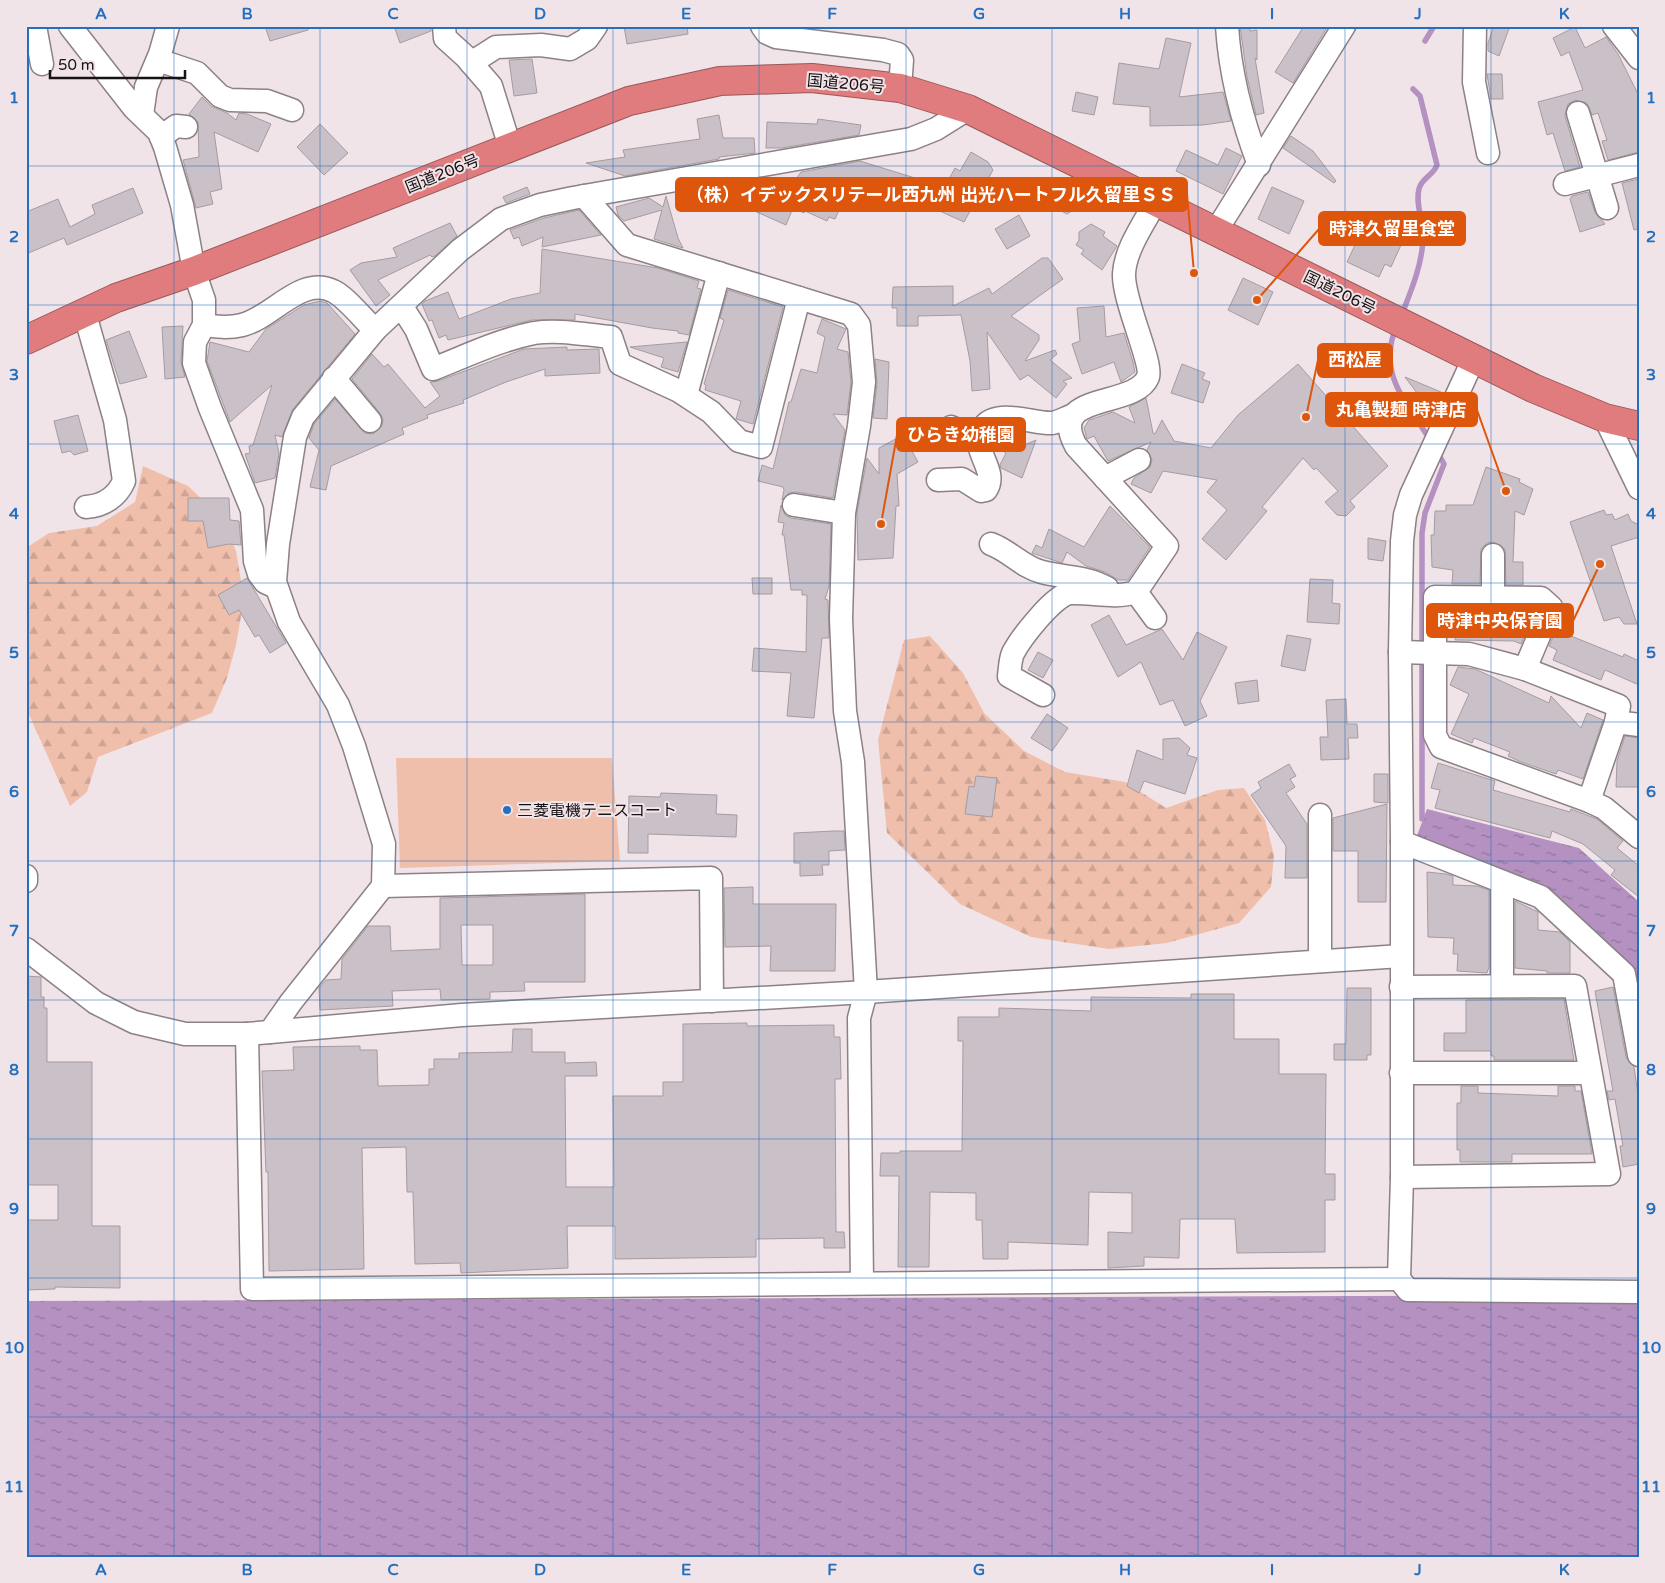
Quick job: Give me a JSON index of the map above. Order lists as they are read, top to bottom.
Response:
{
  "streets": {
    "highway": ["国道206号"]
  },
  "places": [
    "（株）イデックスリテール西九州 出光ハートフル久留里ＳＳ",
    "時津久留里食堂",
    "西松屋",
    "丸亀製麺 時津店",
    "ひらき幼稚園",
    "時津中央保育園",
    "三菱電機テニスコート"
  ],
  "scale_bar": "50 m",
  "grid": {
    "columns": [
      "A",
      "B",
      "C",
      "D",
      "E",
      "F",
      "G",
      "H",
      "I",
      "J",
      "K"
    ],
    "rows": [
      "1",
      "2",
      "3",
      "4",
      "5",
      "6",
      "7",
      "8",
      "9",
      "10",
      "11"
    ]
  }
}
